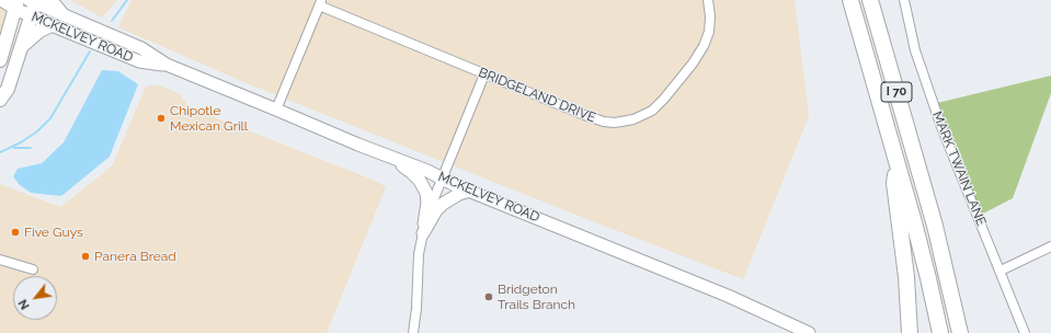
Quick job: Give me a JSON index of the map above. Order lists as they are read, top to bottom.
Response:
{
  "streets": {
    "highway": ["I 70"],
    "street": ["MCKELVEY ROAD", "BRIDGELAND DRIVE", "MARK TWAIN LANE"]
  },
  "places": [
    "Chipotle Mexican Grill",
    "Five Guys",
    "Panera Bread",
    "Bridgeton Trails Branch"
  ],
  "north": "bottom left"
}
